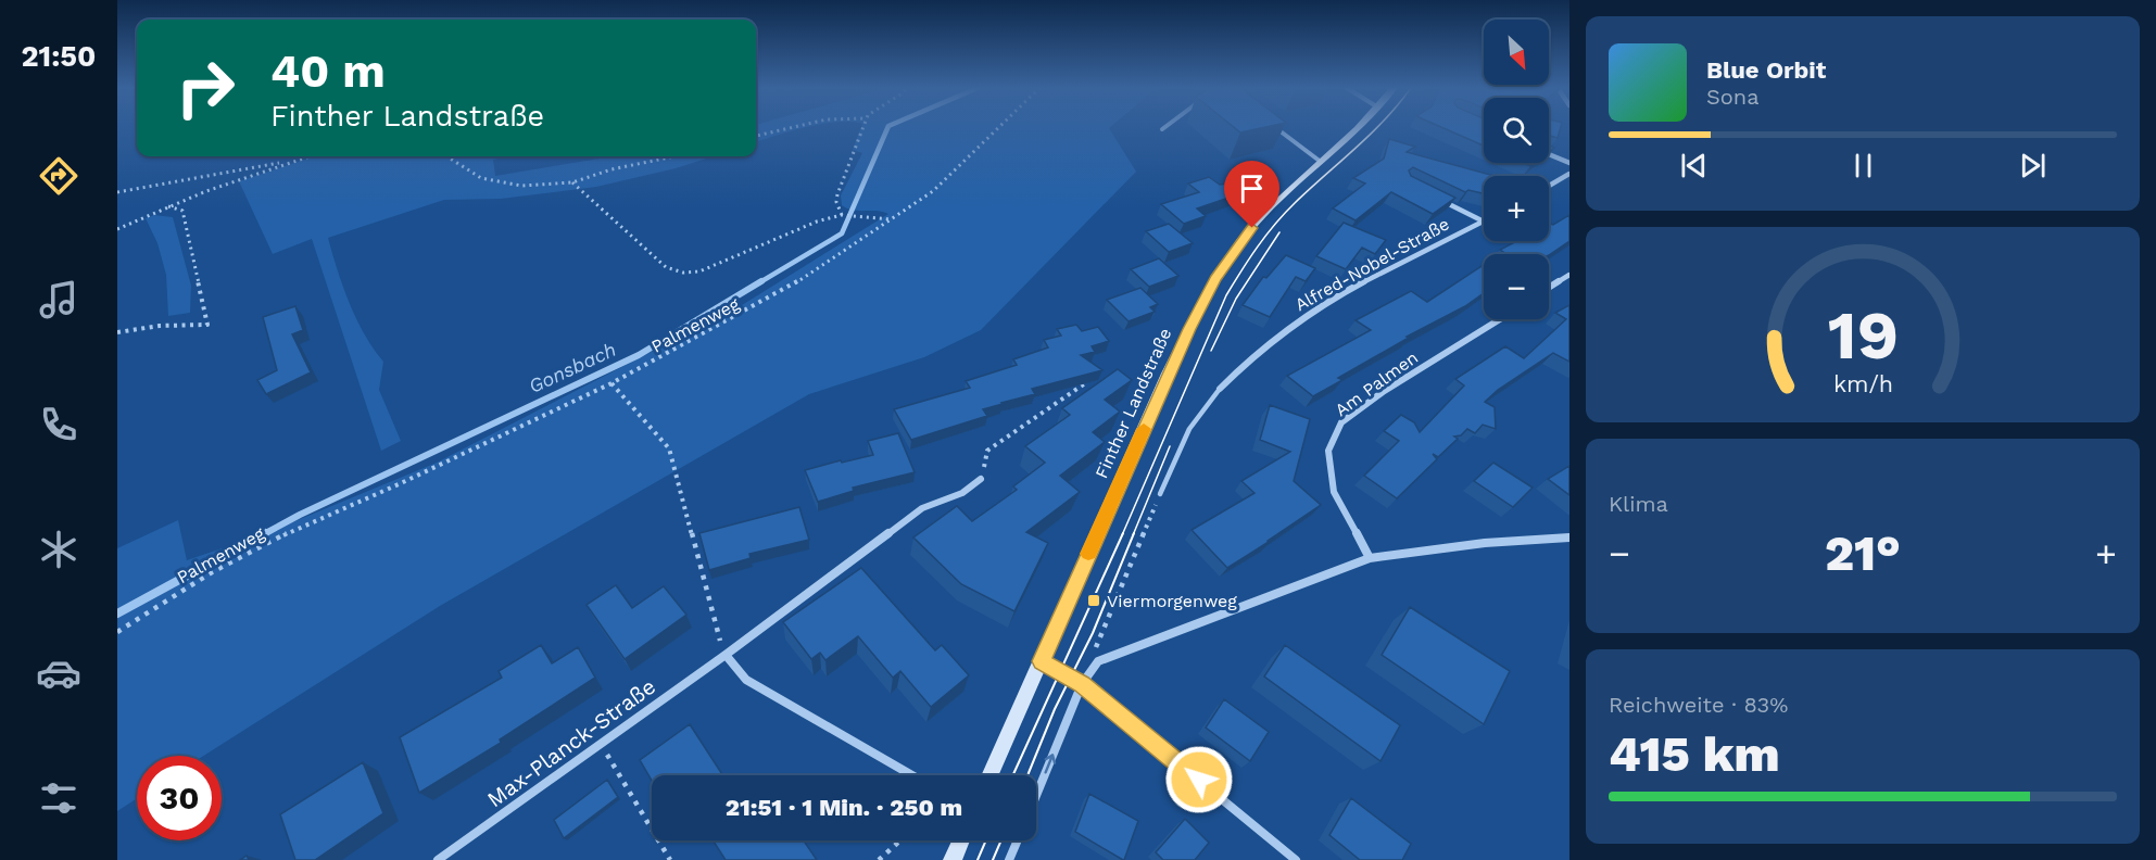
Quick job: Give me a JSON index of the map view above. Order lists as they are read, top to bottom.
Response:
{
  "streets": {
    "main road": ["Finther Landstraße"],
    "street": ["Alfred-Nobel-Straße", "Am Palmen", "Max-Planck-Straße"],
    "path": ["Palmenweg"]
  },
  "water": ["Gonsbach"],
  "places": {
    "transit": ["Viermorgenweg"]
  },
  "north": "bottom right",
  "page": {
    "tabs": "21:50",
    "map_buttons": ["+", "−"],
    "turn": ["40 m", "Finther Landstraße"],
    "song": ["Blue Orbit", "Sona"],
    "tile": [
      "Klima",
      ["Reichweite · 83%", "415 km"]
    ],
    "heat": ["−", "21°", "+"],
    "limit": "30",
    "trip": "21:51 · 1 Min. · 250 m",
    "gauge": ["19", "km/h"]
  }
}
